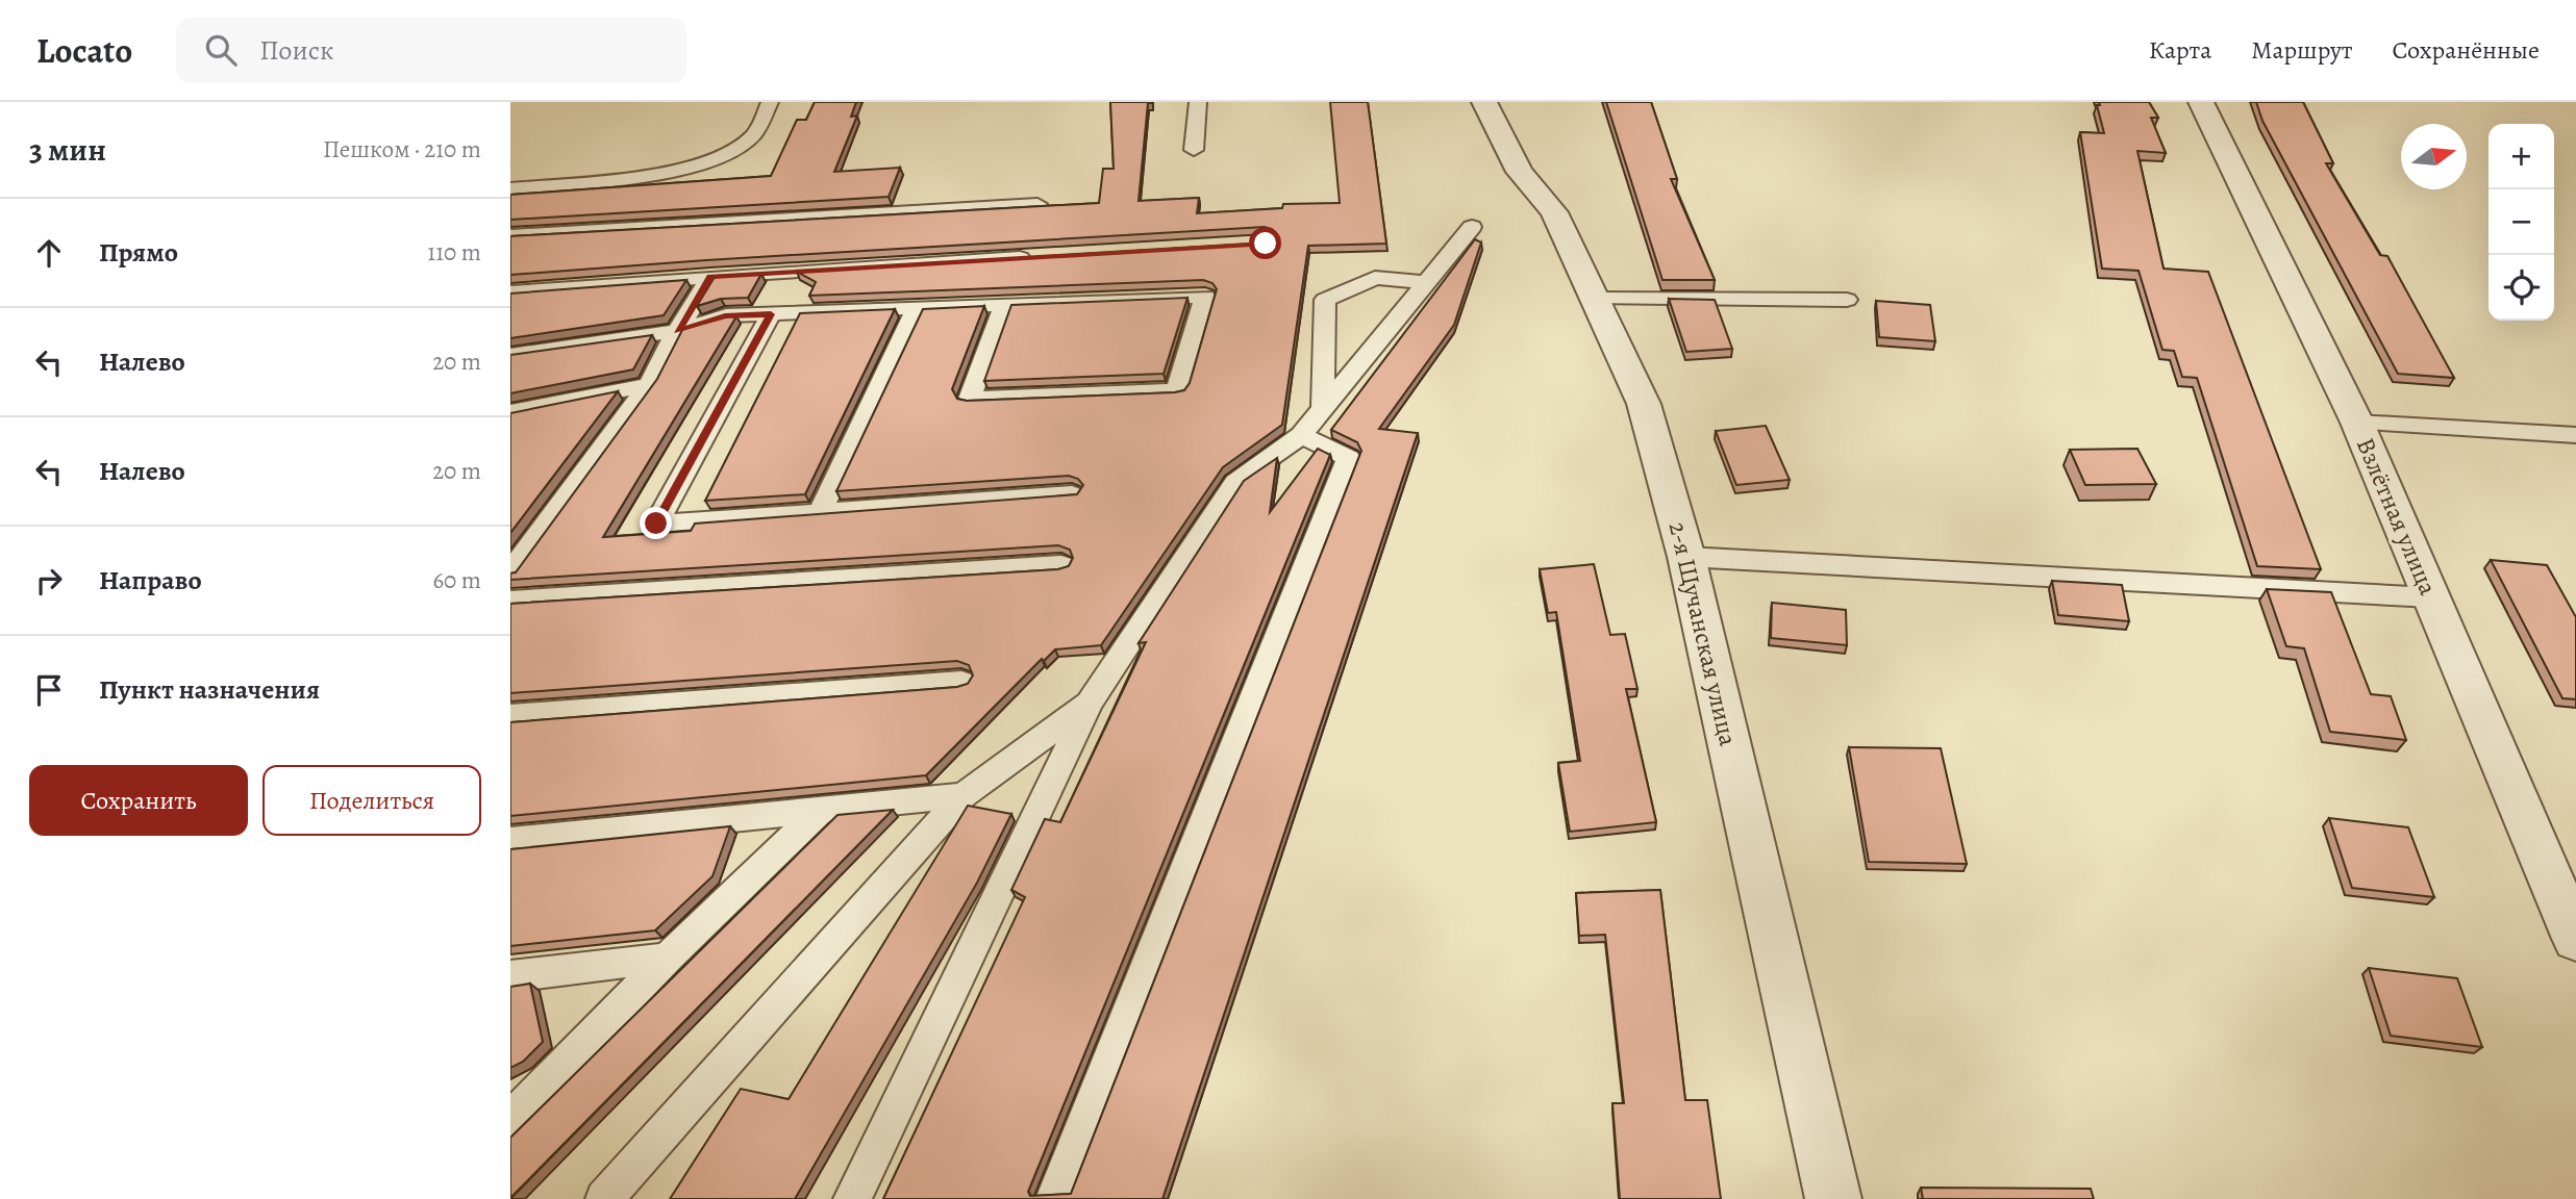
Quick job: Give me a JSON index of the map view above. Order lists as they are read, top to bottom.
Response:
{
  "streets": {
    "street": ["Взлётная улица", "2-я Щучанская улица"]
  },
  "north": "right",
  "page": {
    "header": "Locato",
    "search": "Поиск",
    "nav": ["Карта", "Маршрут", "Сохранённые"],
    "heading": ["3 мин", "Пешком · 210 m"],
    "map_buttons": ["+", "−"],
    "list": [
      ["Прямо", "110 m"],
      ["Налево", "20 m"],
      ["Налево", "20 m"],
      ["Направо", "60 m"],
      "Пункт назначения"
    ],
    "buttons": ["Сохранить", "Поделиться"]
  }
}
